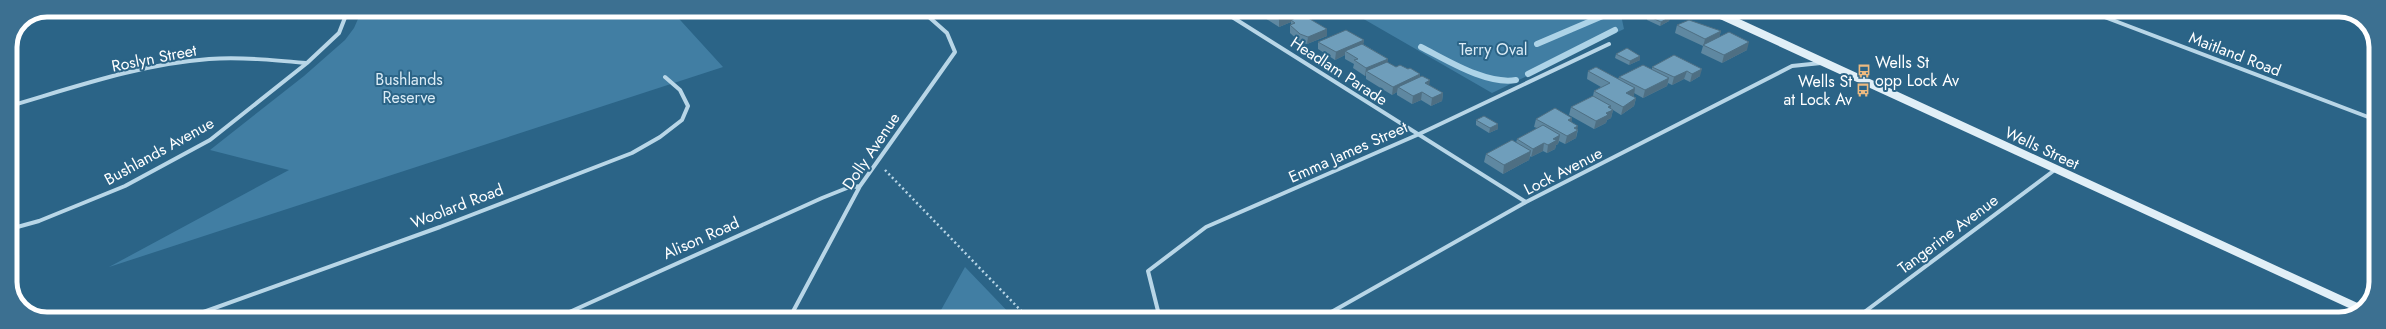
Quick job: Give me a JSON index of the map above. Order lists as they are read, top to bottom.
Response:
{
  "streets": {
    "street": [
      "Maitland Road",
      "Roslyn Street",
      "Headlam Parade",
      "Wells Street",
      "Bushlands Avenue",
      "Dolly Avenue",
      "Emma James Street",
      "Lock Avenue",
      "Woolard Road",
      "Tangerine Avenue",
      "Alison Road"
    ]
  },
  "crossings": [
    ["Roslyn Street", "Bushlands Avenue"],
    ["Headlam Parade", "Emma James Street"],
    ["Headlam Parade", "Lock Avenue"],
    ["Wells Street", "Lock Avenue"],
    ["Wells Street", "Tangerine Avenue"],
    ["Dolly Avenue", "Alison Road"]
  ],
  "parks": ["Terry Oval", "Bushlands Reserve"],
  "places": {
    "bus stop": ["Wells St opp Lock Av", "Wells St at Lock Av"]
  }
}
